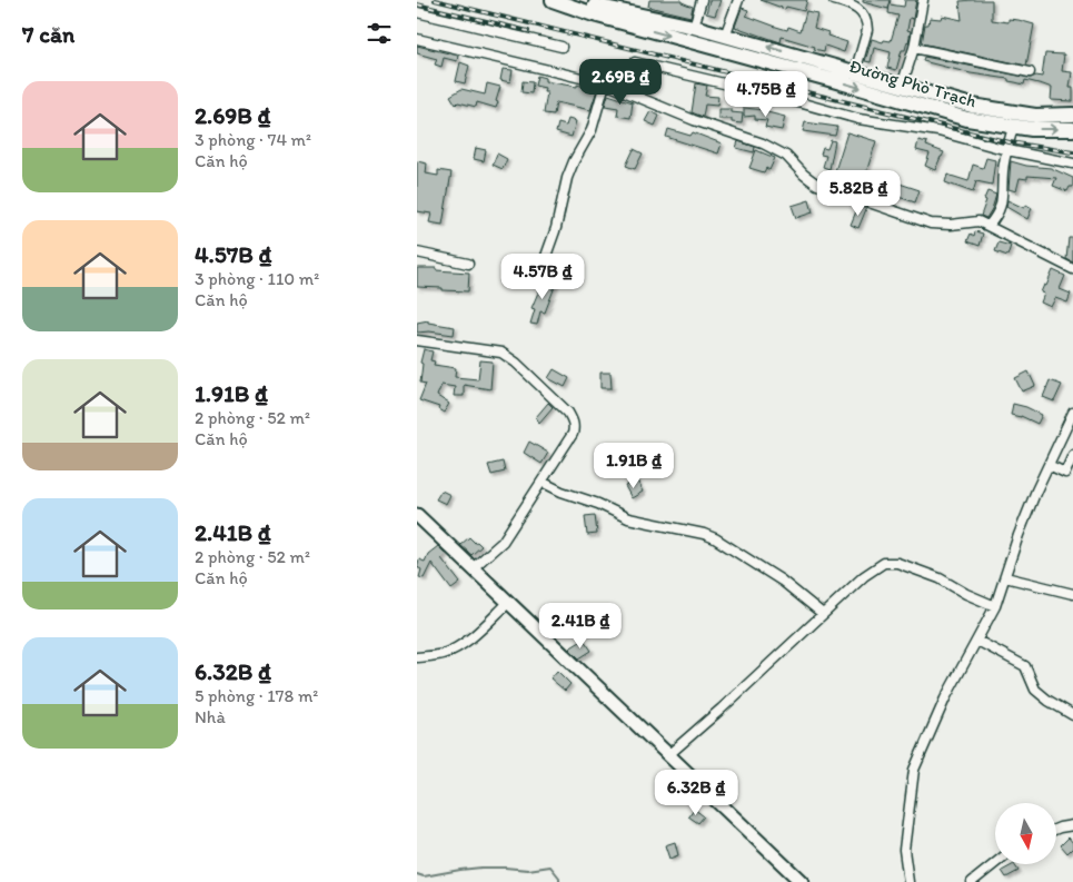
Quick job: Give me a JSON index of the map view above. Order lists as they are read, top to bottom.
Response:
{
  "streets": {
    "highway": ["Đường Phò Trạch"]
  },
  "north": "bottom",
  "page": {
    "heading": "7 căn",
    "price": [
      "2.69B ₫",
      "4.75B ₫",
      "5.82B ₫",
      "4.57B ₫",
      "1.91B ₫",
      "2.41B ₫",
      "6.32B ₫"
    ],
    "list": [
      {
        "name": "2.69B ₫",
        "note": "3 phòng · 74 m² · Căn hộ"
      },
      {
        "name": "4.57B ₫",
        "note": "3 phòng · 110 m² · Căn hộ"
      },
      {
        "name": "1.91B ₫",
        "note": "2 phòng · 52 m² · Căn hộ"
      },
      {
        "name": "2.41B ₫",
        "note": "2 phòng · 52 m² · Căn hộ"
      },
      {
        "name": "6.32B ₫",
        "note": "5 phòng · 178 m² · Nhà"
      }
    ]
  }
}
